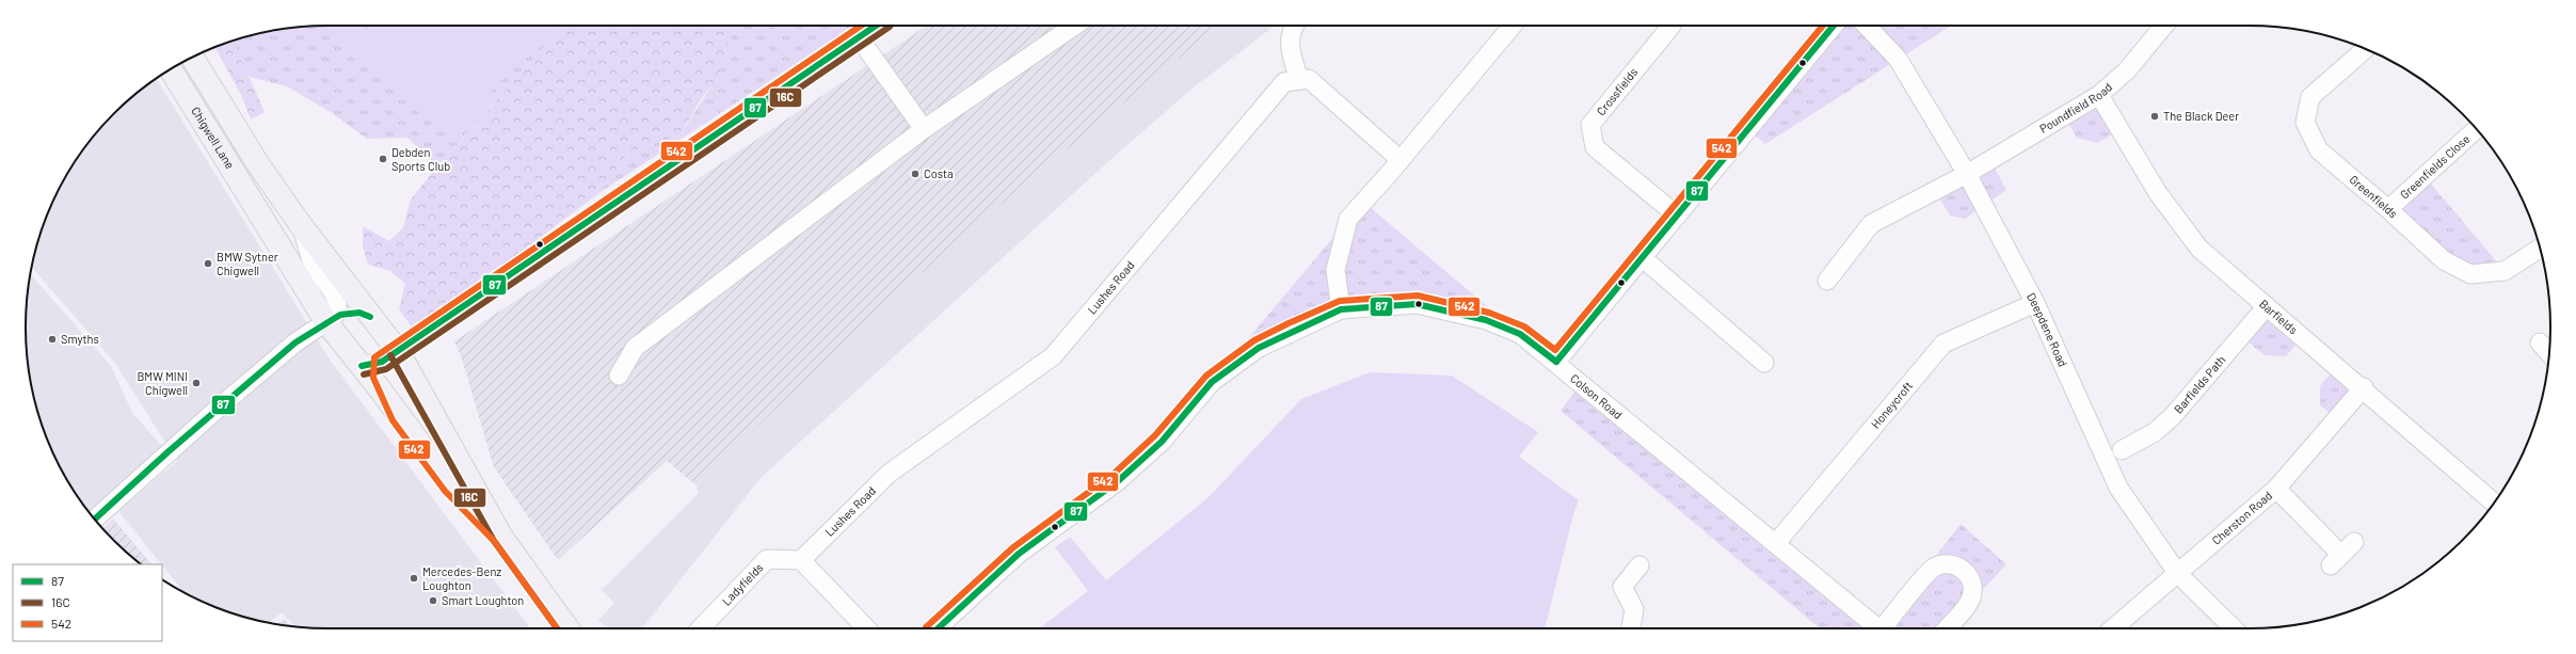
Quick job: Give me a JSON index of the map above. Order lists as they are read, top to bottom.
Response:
{
  "streets": {
    "main road": ["Chigwell Lane"],
    "street": [
      "Crossfields",
      "Poundfield Road",
      "Greenfields Close",
      "Greenfields",
      "Lushes Road",
      "Barfields",
      "Deepdene Road",
      "Barfields Path",
      "Colson Road",
      "Honeycroft",
      "Cherston Road",
      "Ladyfields"
    ]
  },
  "crossings": [
    ["Poundfield Road", "Barfields"],
    ["Poundfield Road", "Deepdene Road"],
    ["Greenfields Close", "Greenfields"],
    ["Lushes Road", "Ladyfields"],
    ["Barfields", "Barfields Path"],
    ["Barfields", "Cherston Road"],
    ["Deepdene Road", "Honeycroft"],
    ["Deepdene Road", "Cherston Road"],
    ["Colson Road", "Honeycroft"]
  ],
  "places": [
    "The Black Deer",
    "Debden Sports Club",
    "Costa",
    "BMW Sytner Chigwell",
    "Smyths",
    "BMW MINI Chigwell",
    "Mercedes-Benz Loughton",
    "Smart Loughton"
  ],
  "lines": ["transit line 87", "transit line 542", "transit line 16C"],
  "legend": ["87", "16C", "542"]
}
